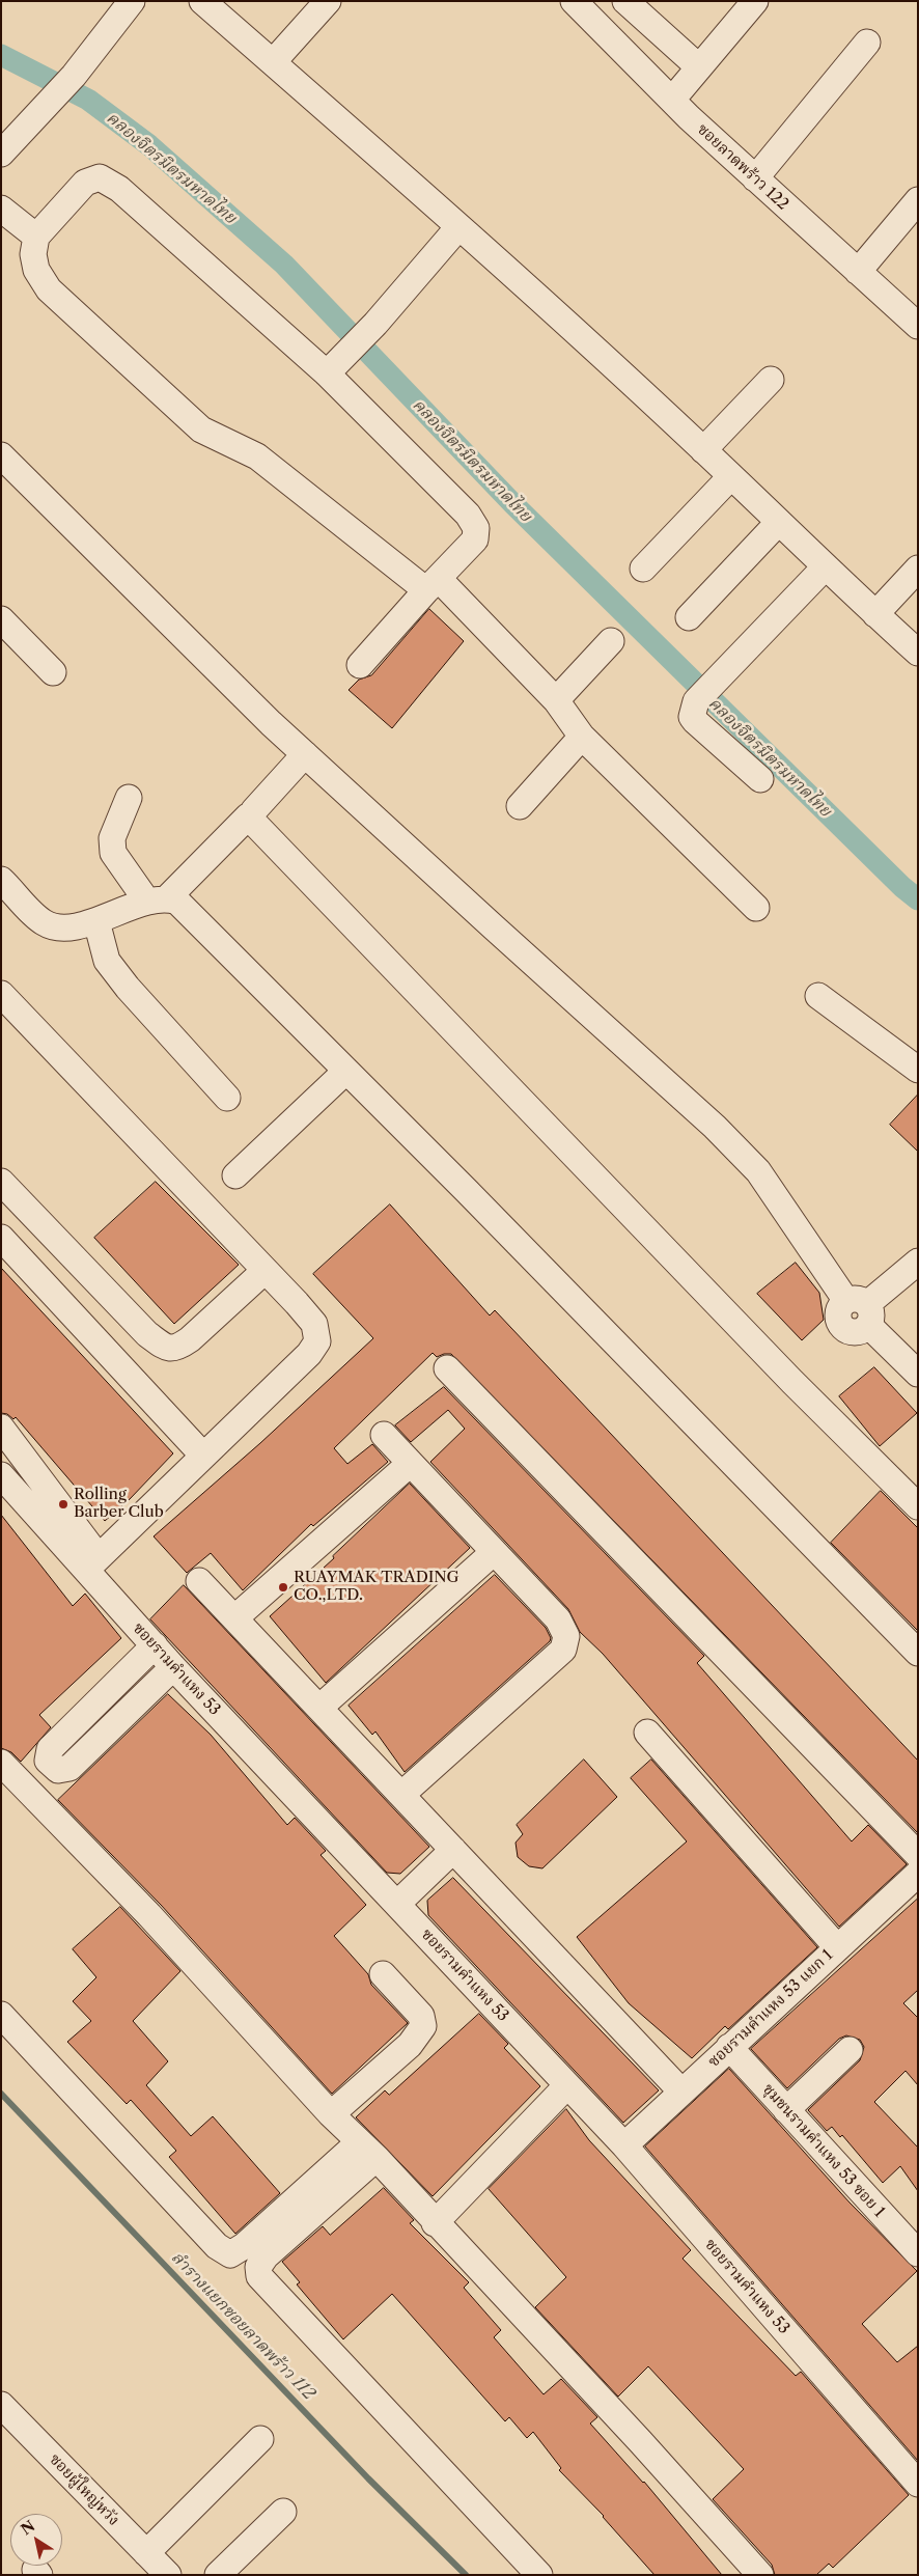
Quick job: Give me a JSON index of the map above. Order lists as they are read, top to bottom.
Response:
{
  "streets": {
    "street": [
      "ซอยลาดพร้าว 122",
      "ซอยรามคำแหง 53",
      "ซอยรามคำแหง 53 แยก 1",
      "ชุมชนรามคำแหง 53 ซอย 1",
      "ซอยผู้ใหญ่หวัง"
    ]
  },
  "crossings": [
    ["ซอยรามคำแหง 53", "ซอยรามคำแหง 53 แยก 1"],
    ["ซอยรามคำแหง 53 แยก 1", "ชุมชนรามคำแหง 53 ซอย 1"]
  ],
  "water": ["คลองจิตรมิตรมหาดไทย", "ลำรางแยกซอยลาดพร้าว 112"],
  "places": ["Rolling Barber Club", "RUAYMAK TRADING CO.,LTD."],
  "north": "top left"
}
